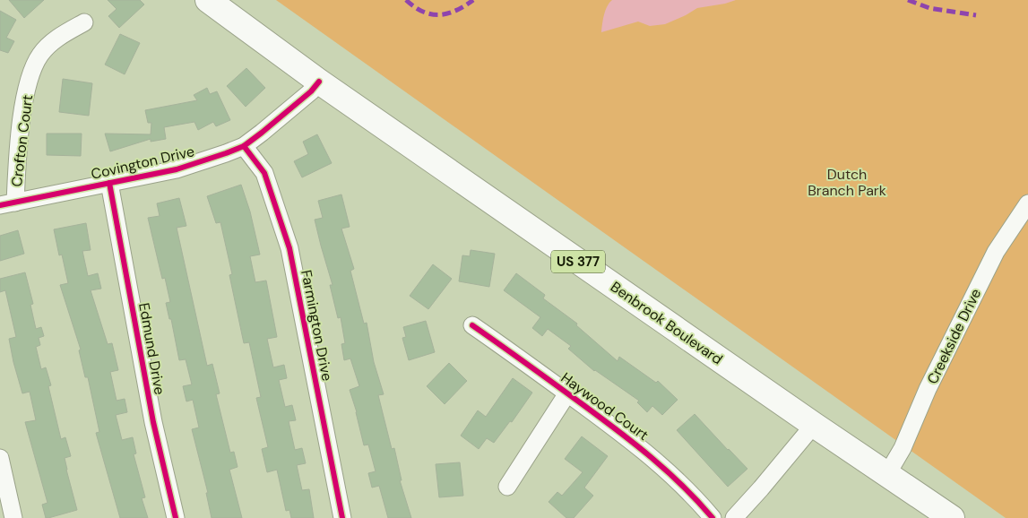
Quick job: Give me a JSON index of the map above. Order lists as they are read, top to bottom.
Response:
{
  "streets": {
    "highway": ["US 377", "Benbrook Boulevard"],
    "street": [
      "Crofton Court",
      "Covington Drive",
      "Farmington Drive",
      "Creekside Drive",
      "Edmund Drive",
      "Haywood Court"
    ]
  },
  "crossings": [
    ["Crofton Court", "Covington Drive"],
    ["Covington Drive", "Benbrook Boulevard"],
    ["Covington Drive", "Farmington Drive"],
    ["Covington Drive", "Edmund Drive"],
    ["Benbrook Boulevard", "Creekside Drive"]
  ],
  "parks": ["Dutch Branch Park"]
}
